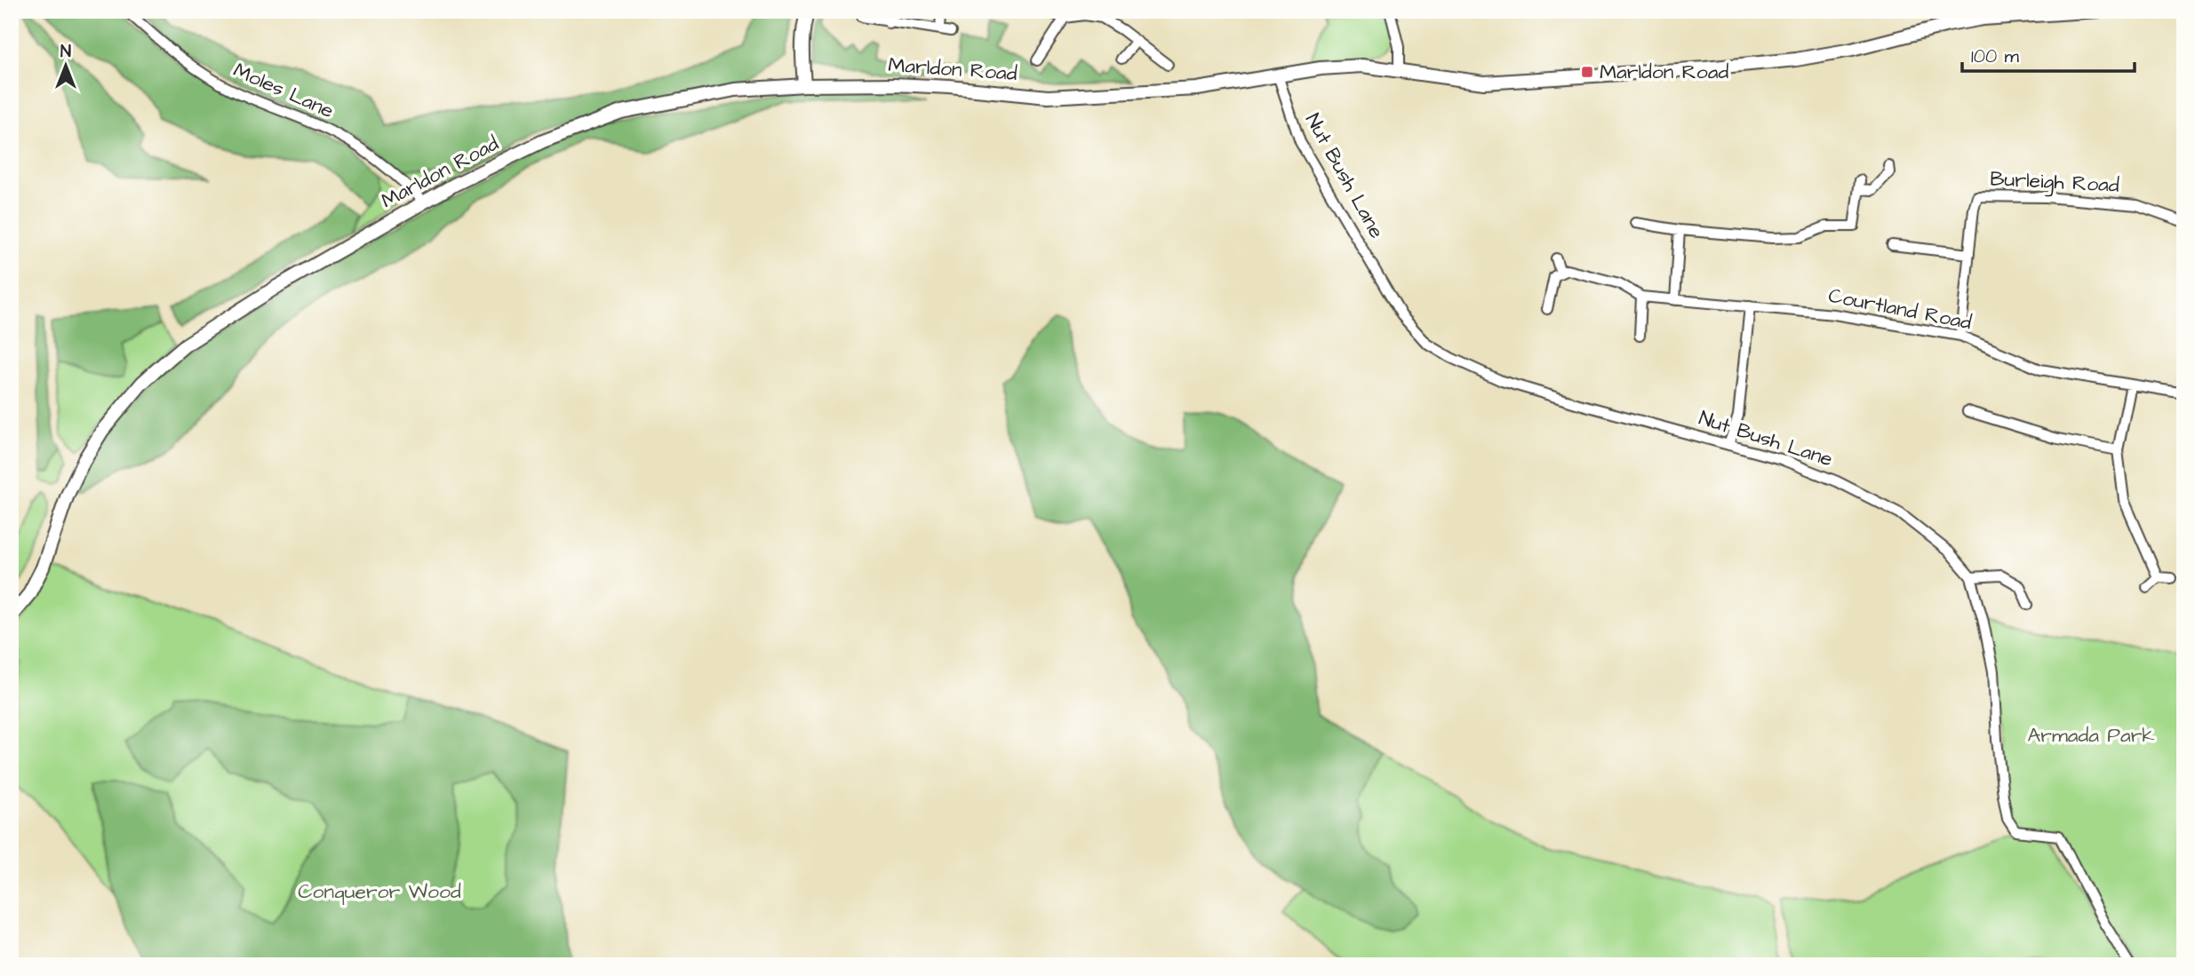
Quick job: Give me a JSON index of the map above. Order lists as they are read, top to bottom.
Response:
{
  "streets": {
    "street": [
      "Marldon Road",
      "Moles Lane",
      "Nut Bush Lane",
      "Burleigh Road",
      "Courtland Road"
    ]
  },
  "crossings": [
    ["Marldon Road", "Moles Lane"],
    ["Marldon Road", "Nut Bush Lane"],
    ["Burleigh Road", "Courtland Road"]
  ],
  "parks": ["Armada Park", "Conqueror Wood"],
  "places": {
    "transit": ["Marldon Road"]
  },
  "scale_bar": "100 m",
  "north": "top"
}
